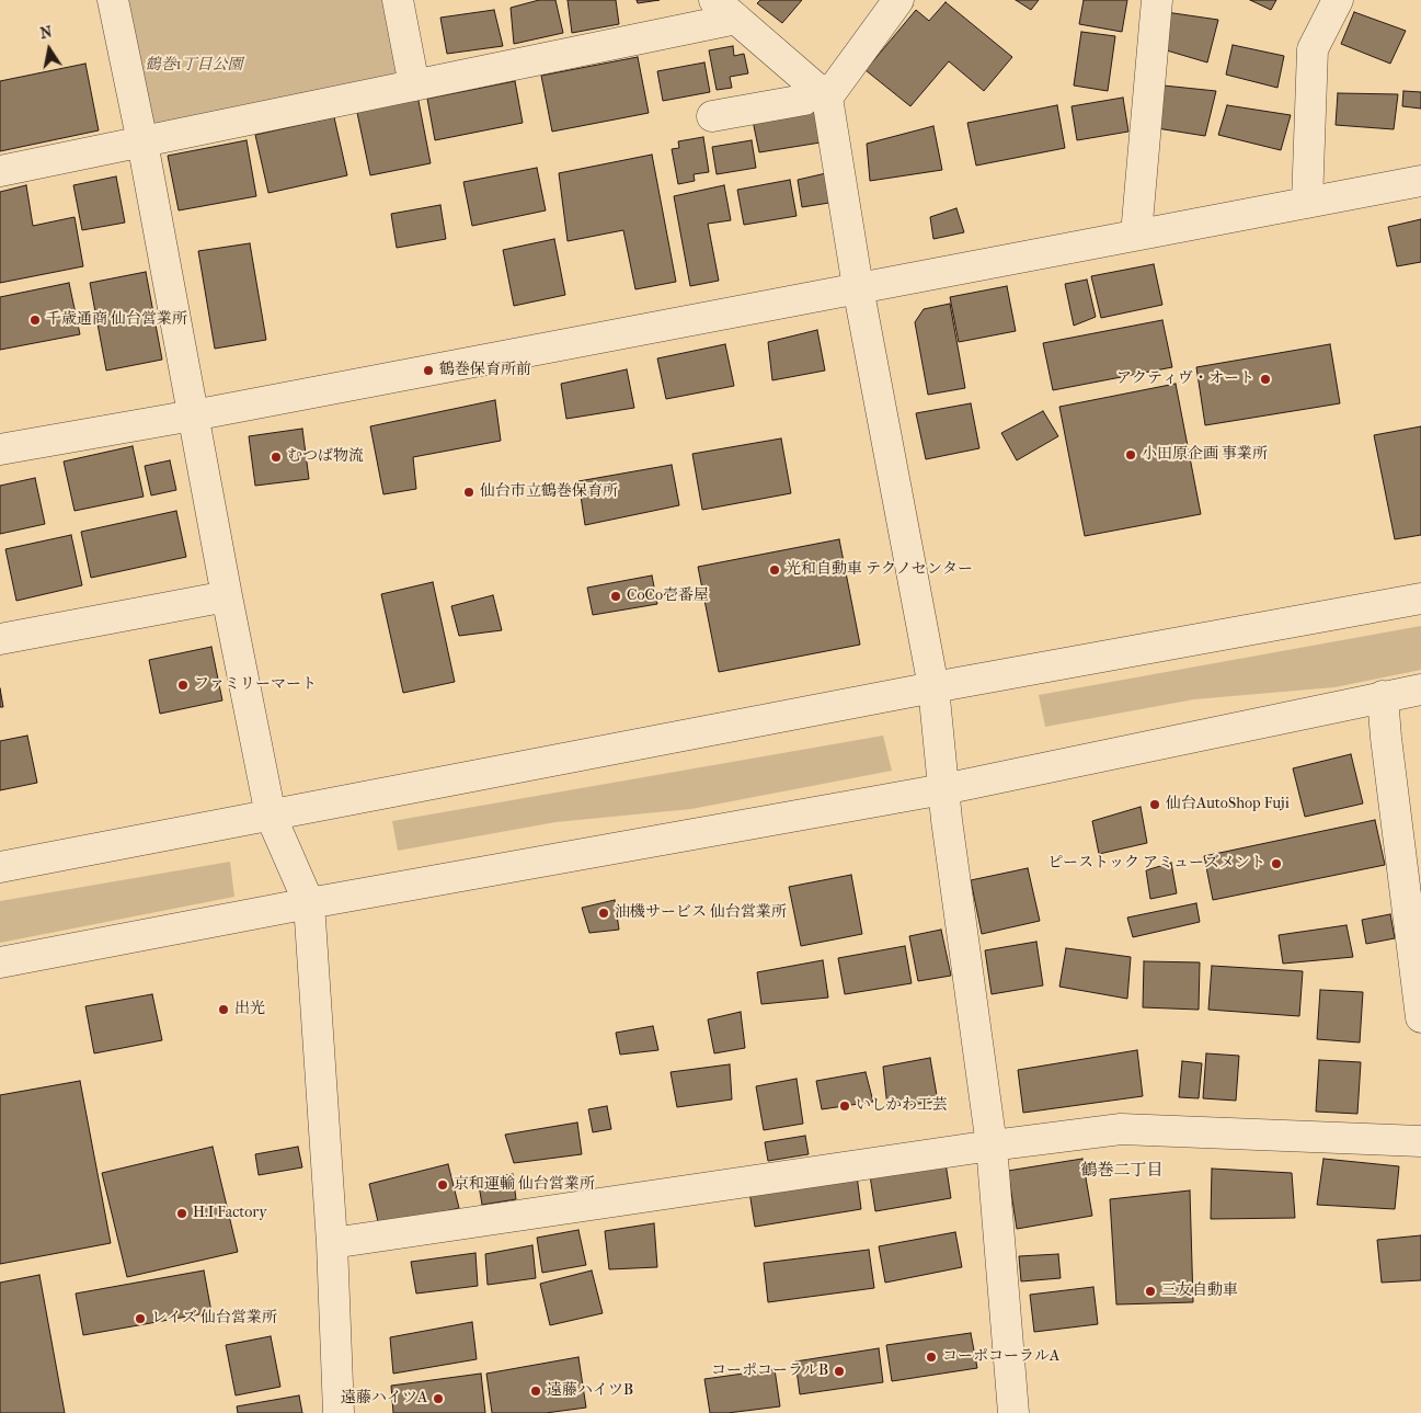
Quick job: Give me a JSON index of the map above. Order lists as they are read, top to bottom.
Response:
{
  "districts": ["鶴巻二丁目"],
  "parks": ["鶴巻1丁目公園"],
  "places": [
    "千歳通商 仙台営業所",
    "鶴巻保育所前",
    "アクティヴ・オート",
    "小田原企画 事業所",
    "むつば物流",
    "仙台市立鶴巻保育所",
    "光和自動車 テクノセンター",
    "CoCo壱番屋",
    "ファミリーマート",
    "仙台AutoShop Fuji",
    "ピーストック アミューズメント",
    "油機サービス 仙台営業所",
    "出光",
    "いしかわ工芸",
    "京和運輸 仙台営業所",
    "H.I Factory",
    "三友自動車",
    "レイズ 仙台営業所",
    "コーポコーラルA",
    "コーポコーラルB",
    "遠藤ハイツB",
    "遠藤ハイツA"
  ],
  "north": "top"
}
